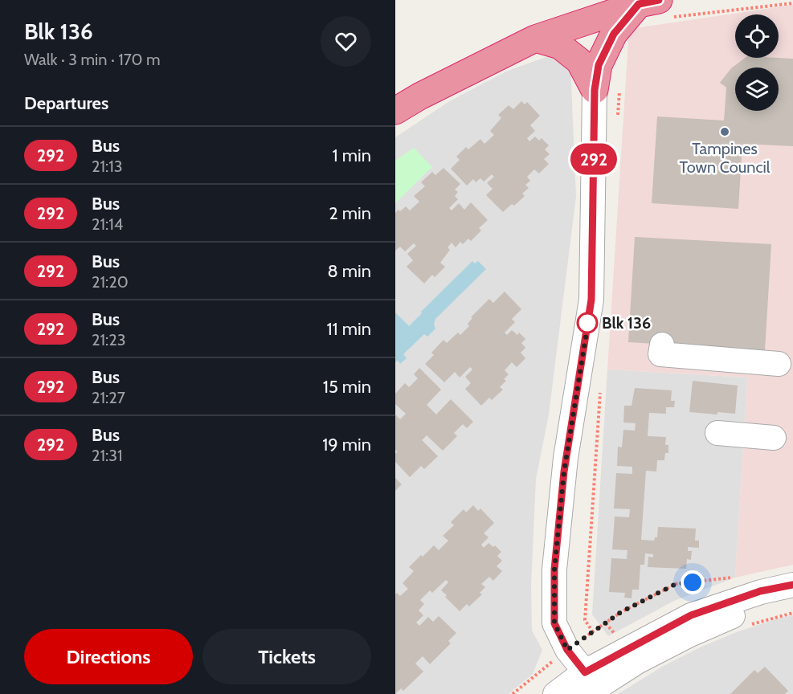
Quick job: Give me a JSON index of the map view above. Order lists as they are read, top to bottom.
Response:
{
  "places": ["Tampines Town Council", "Blk 136"],
  "lines": ["bus line 292"],
  "page": {
    "heading": [
      ["Blk 136", "Walk · 3 min · 170 m"],
      "Departures"
    ],
    "on_map": "292",
    "list": [
      {
        "mark": "292",
        "name": "Bus",
        "note": "21:13",
        "value": "1 min"
      },
      {
        "mark": "292",
        "name": "Bus",
        "note": "21:14",
        "value": "2 min"
      },
      {
        "mark": "292",
        "name": "Bus",
        "note": "21:20",
        "value": "8 min"
      },
      {
        "mark": "292",
        "name": "Bus",
        "note": "21:23",
        "value": "11 min"
      },
      {
        "mark": "292",
        "name": "Bus",
        "note": "21:27",
        "value": "15 min"
      },
      {
        "mark": "292",
        "name": "Bus",
        "note": "21:31",
        "value": "19 min"
      }
    ],
    "buttons": ["Directions", "Tickets"]
  }
}
